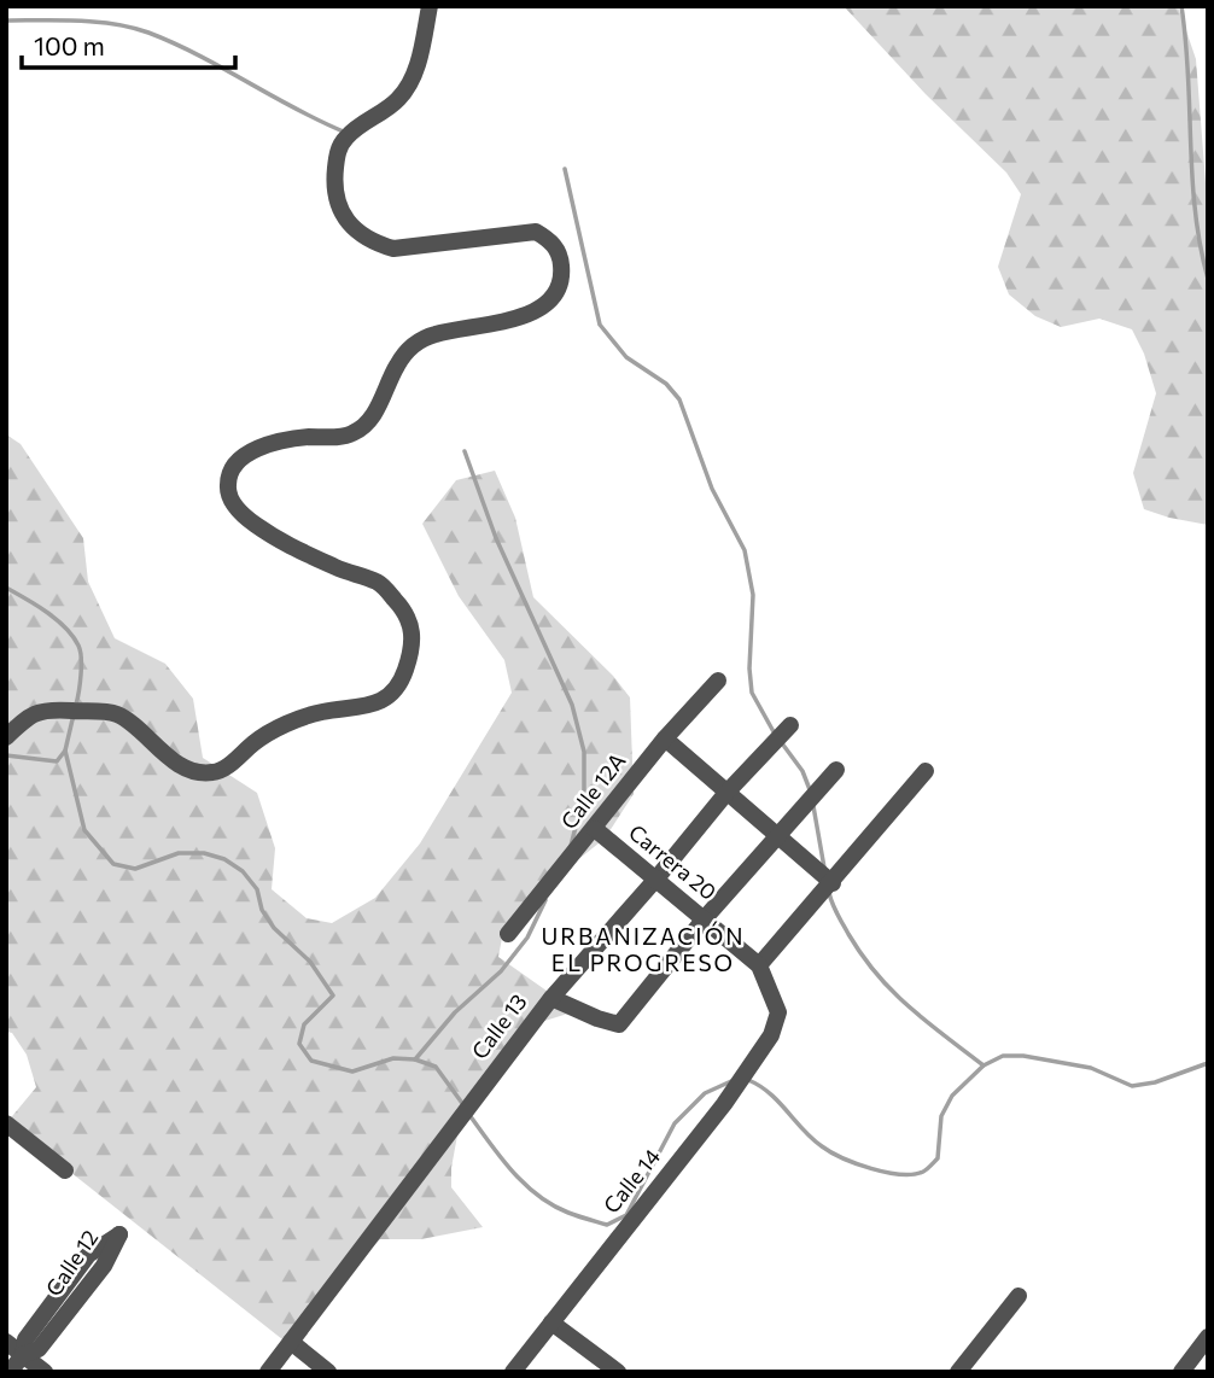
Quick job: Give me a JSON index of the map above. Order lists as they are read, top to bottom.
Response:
{
  "streets": {
    "street": [
      "Calle 12A",
      "Carrera 20",
      "Calle 13",
      "Calle 14",
      "Calle 12"
    ]
  },
  "crossings": [
    ["Calle 12A", "Carrera 20"],
    ["Carrera 20", "Calle 13"],
    ["Carrera 20", "Calle 14"]
  ],
  "districts": ["URBANIZACIÓN EL PROGRESO"],
  "scale_bar": "100 m"
}
